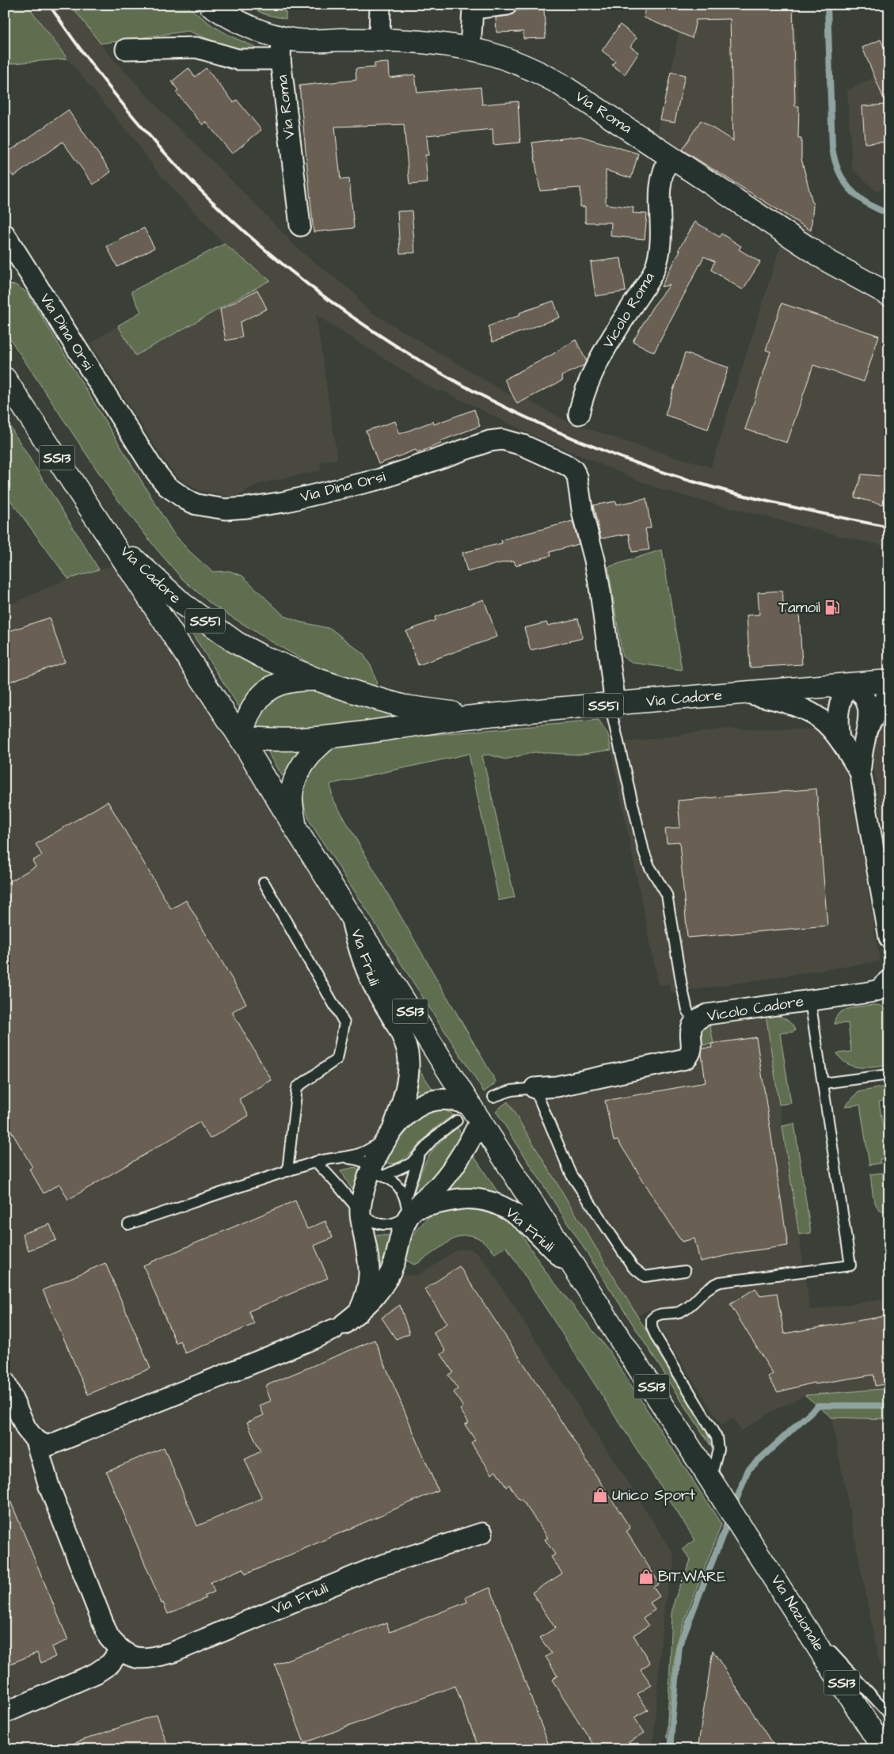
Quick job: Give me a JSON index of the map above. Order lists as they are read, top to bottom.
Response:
{
  "streets": {
    "main road": [
      "Via Roma",
      "SS13",
      "Via Cadore",
      "SS51",
      "Via Friuli",
      "Via Nazionale"
    ],
    "street": ["Vicolo Roma", "Via Dina Orsi", "Vicolo Cadore"]
  },
  "crossings": [
    ["Via Roma", "Vicolo Roma"],
    ["Via Dina Orsi", "Via Cadore"],
    ["Via Cadore", "Via Friuli"],
    ["Via Friuli", "Via Nazionale"]
  ],
  "places": {
    "fuel station": ["Tamoil"],
    "shop": ["Unico Sport", "BIT.WARE"]
  }
}
